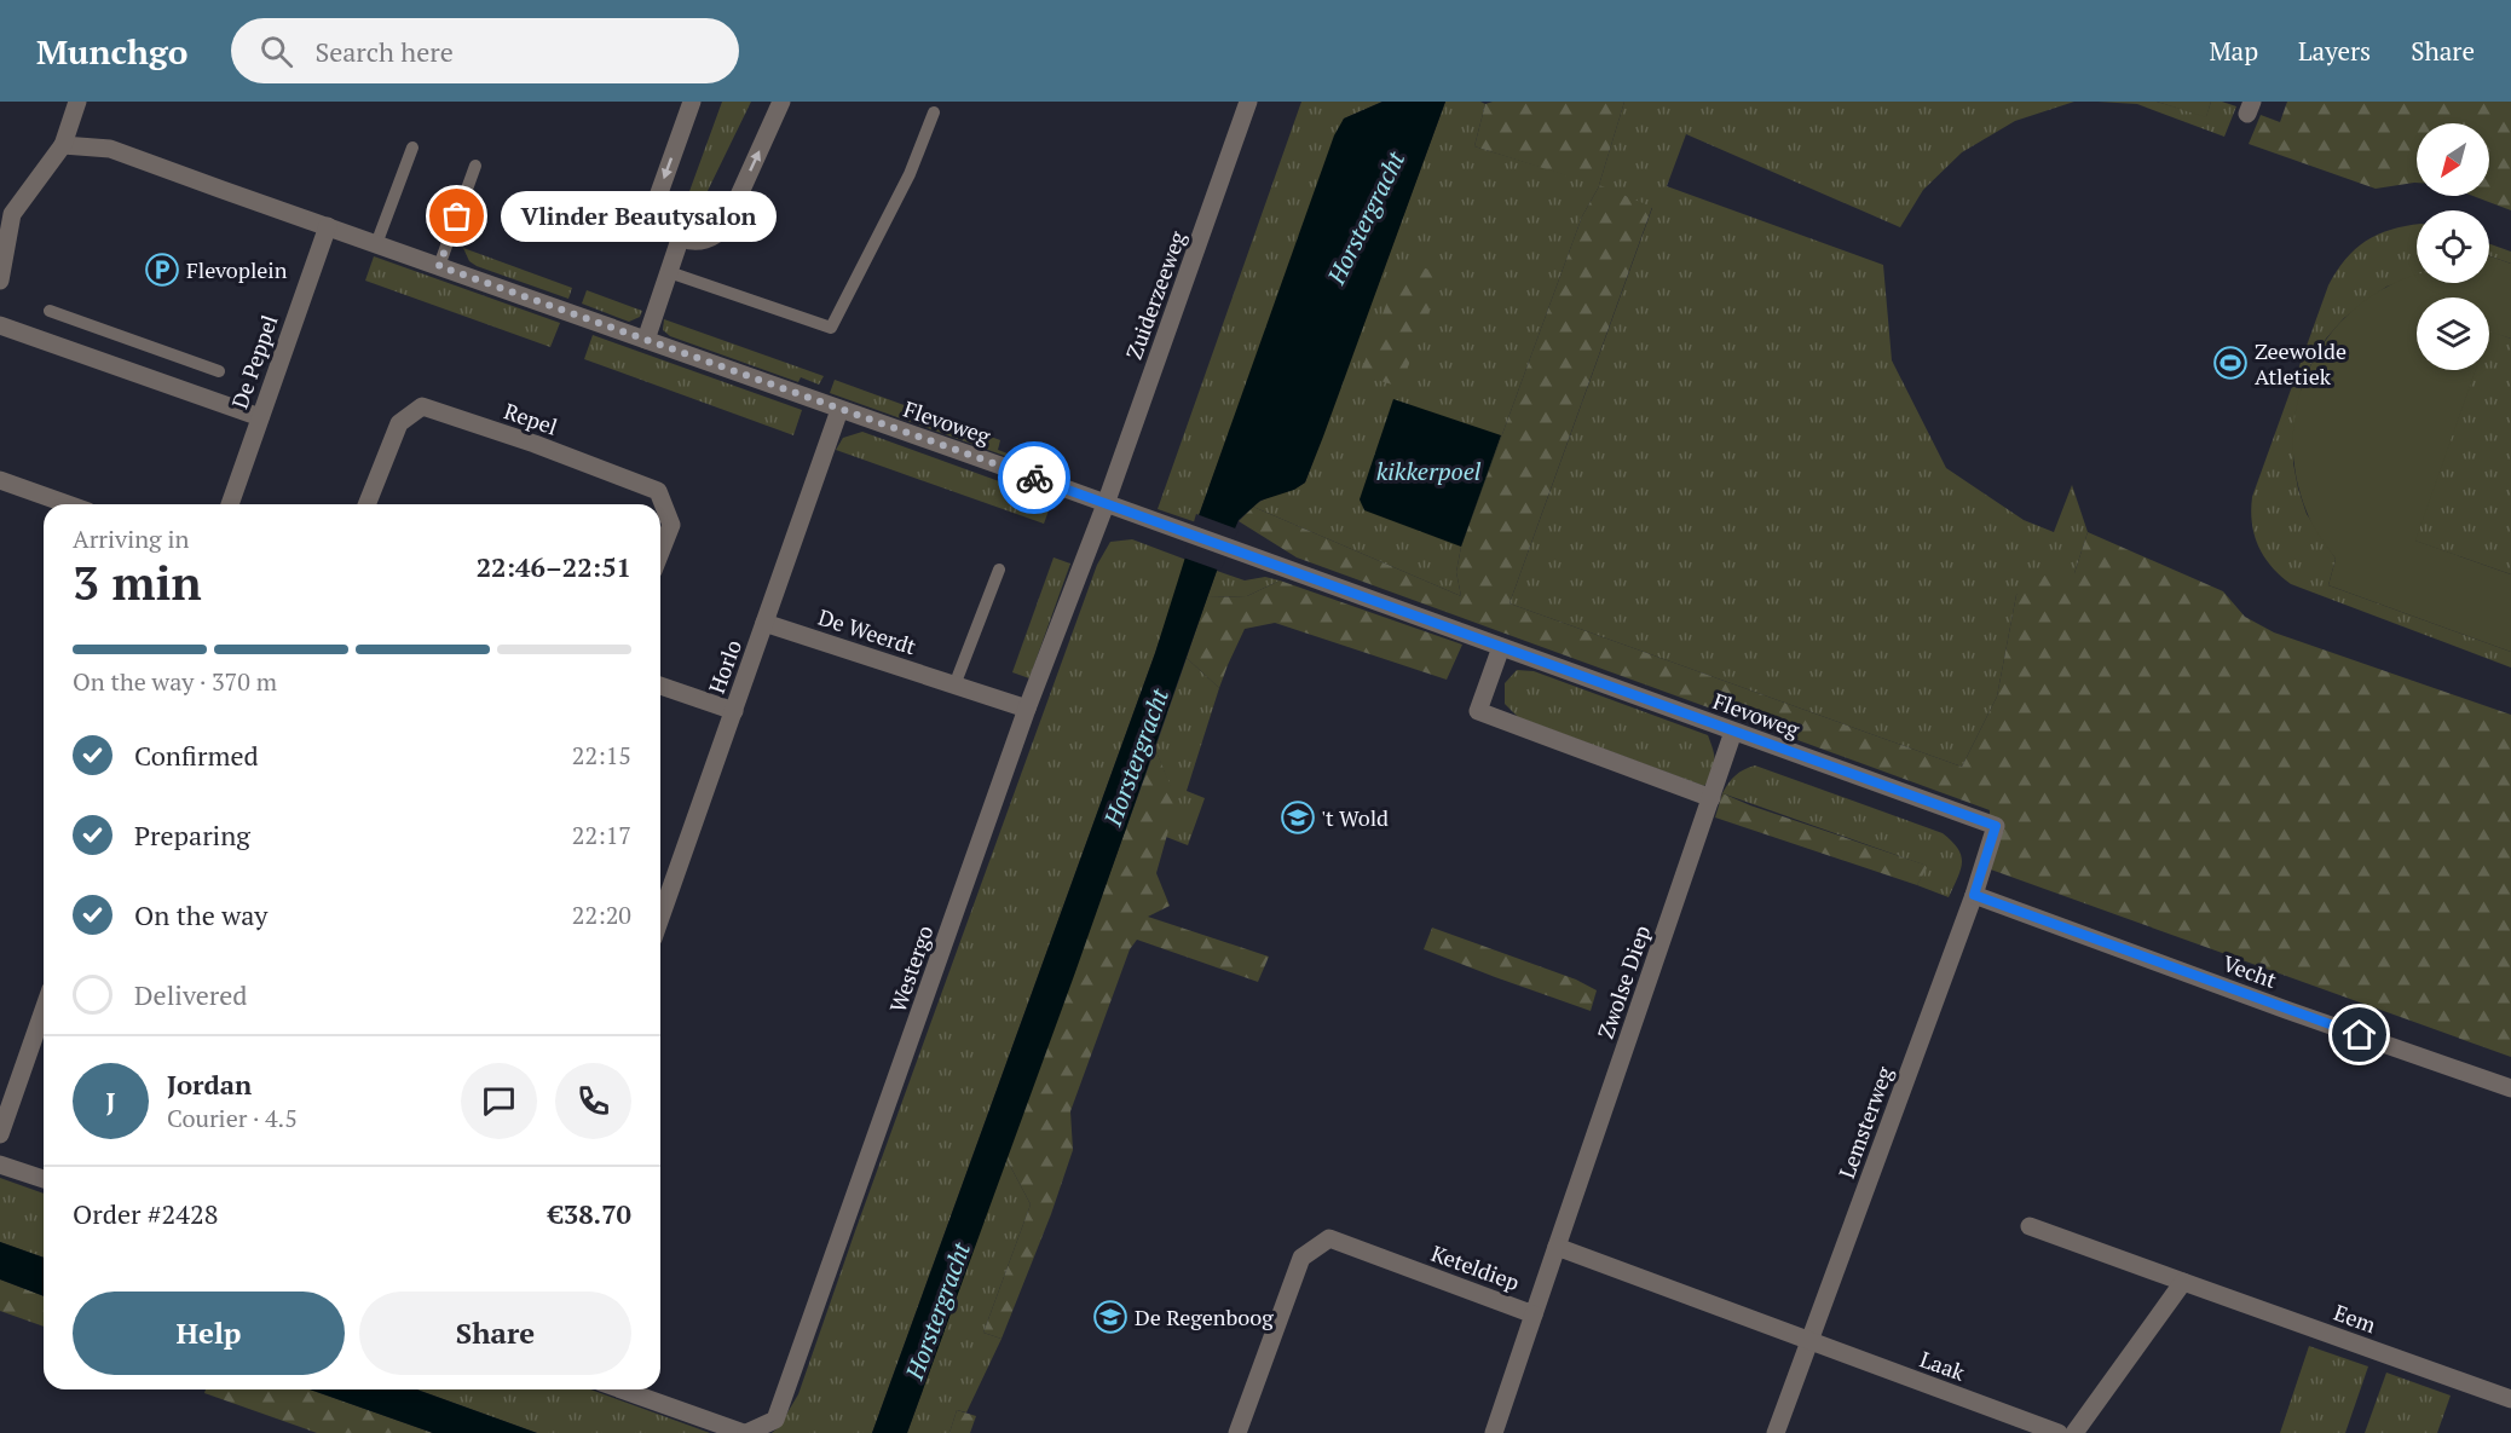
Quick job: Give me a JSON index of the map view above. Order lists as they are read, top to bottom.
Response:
{
  "streets": {
    "street": [
      "Zuiderzeeweg",
      "De Peppel",
      "Repel",
      "Flevoweg",
      "De Weerdt",
      "Horlo",
      "Westergo",
      "Vecht",
      "Zwolse Diep",
      "Lemsterweg",
      "Keteldiep",
      "Eem",
      "Laak"
    ]
  },
  "crossings": [
    ["Zuiderzeeweg", "Flevoweg"],
    ["Zuiderzeeweg", "Westergo"],
    ["Flevoweg", "Horlo"],
    ["Flevoweg", "Westergo"],
    ["Flevoweg", "Zwolse Diep"],
    ["Flevoweg", "Lemsterweg"],
    ["De Weerdt", "Horlo"],
    ["De Weerdt", "Westergo"],
    ["Vecht", "Lemsterweg"],
    ["Zwolse Diep", "Keteldiep"],
    ["Lemsterweg", "Laak"]
  ],
  "water": ["Horstergracht", "kikkerpoel"],
  "places": {
    "other": ["Vlinder Beautysalon"],
    "parking": ["Flevoplein"],
    "sports": ["Zeewolde Atletiek"],
    "school or university": ["'t Wold", "De Regenboog"]
  },
  "north": "bottom left",
  "page": {
    "header": "Munchgo",
    "search": "Search here",
    "nav": ["Map", "Layers", "Share"],
    "bubble": "Vlinder Beautysalon",
    "heading": ["3 min", "Arriving in", "22:46–22:51"],
    "panel": [
      "Jordan",
      "Courier · 4.5",
      "Order #2428",
      "€38.70"
    ],
    "bar": "On the way · 370 m",
    "list": [
      ["Confirmed", "22:15"],
      ["Preparing", "22:17"],
      ["On the way", "22:20"],
      "Delivered"
    ],
    "round": "J",
    "buttons": ["Help", "Share"]
  }
}
